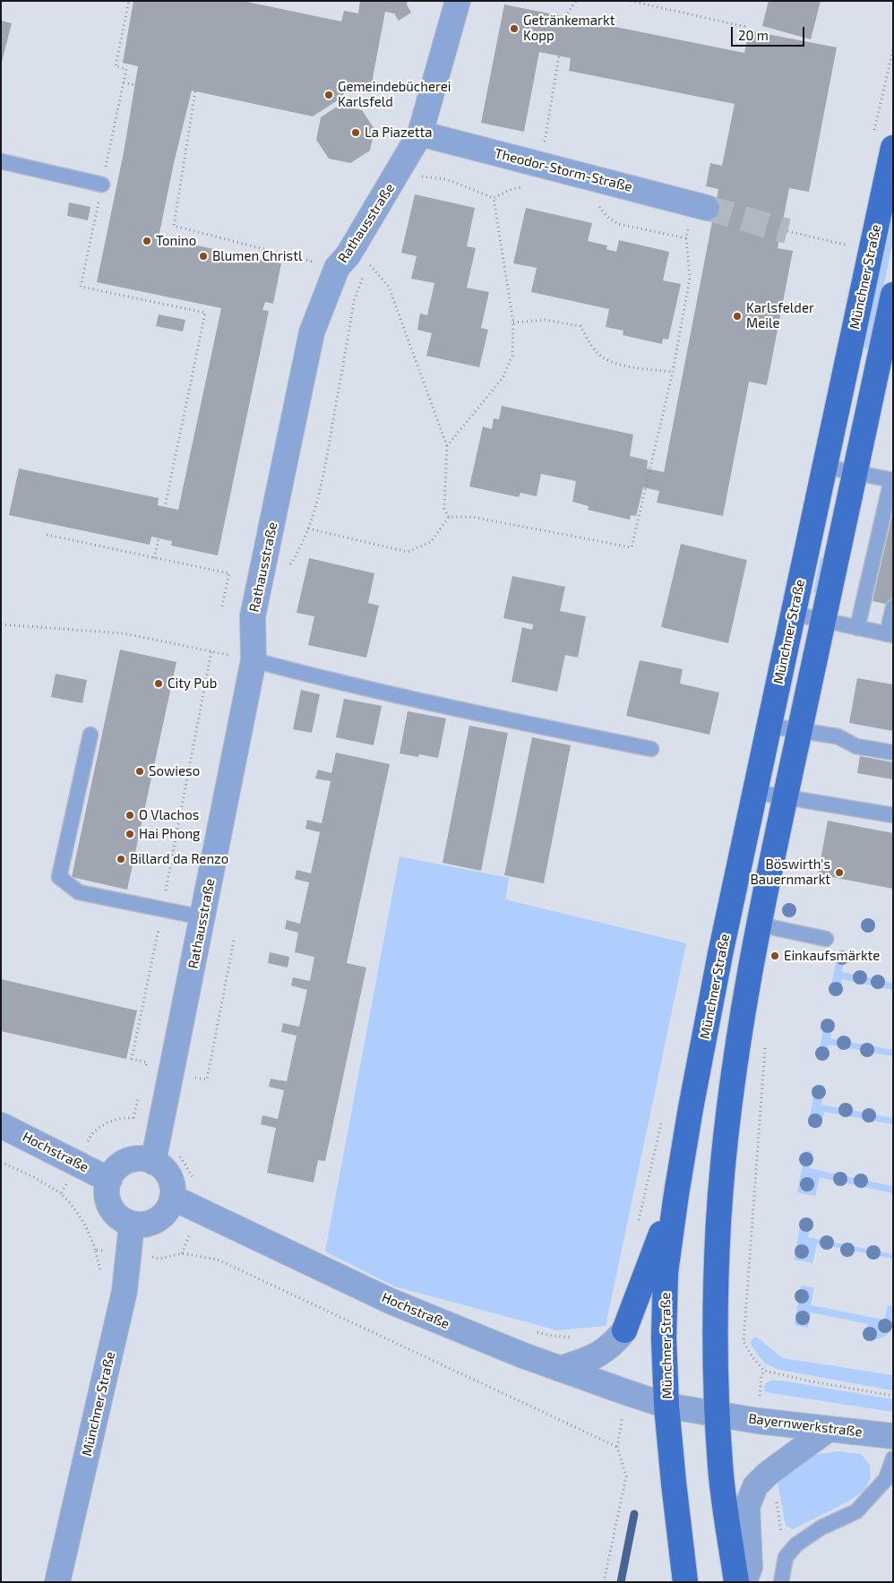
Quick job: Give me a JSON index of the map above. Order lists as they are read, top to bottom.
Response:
{
  "streets": {
    "main road": ["Münchner Straße"],
    "street": [
      "Theodor-Storm-Straße",
      "Rathausstraße",
      "Hochstraße",
      "Bayernwerkstraße"
    ]
  },
  "crossings": [
    ["Theodor-Storm-Straße", "Rathausstraße"],
    ["Rathausstraße", "Münchner Straße"],
    ["Rathausstraße", "Hochstraße"],
    ["Münchner Straße", "Hochstraße"],
    ["Münchner Straße", "Bayernwerkstraße"]
  ],
  "places": [
    "Getränkemarkt Kopp",
    "Gemeindebücherei Karlsfeld",
    "La Piazetta",
    "Tonino",
    "Blumen Christl",
    "Karlsfelder Meile",
    "City Pub",
    "Sowieso",
    "O Vlachos",
    "Hai Phong",
    "Billard da Renzo",
    "Böswirth's Bauernmarkt",
    "Einkaufsmärkte"
  ],
  "scale_bar": "20 m"
}
